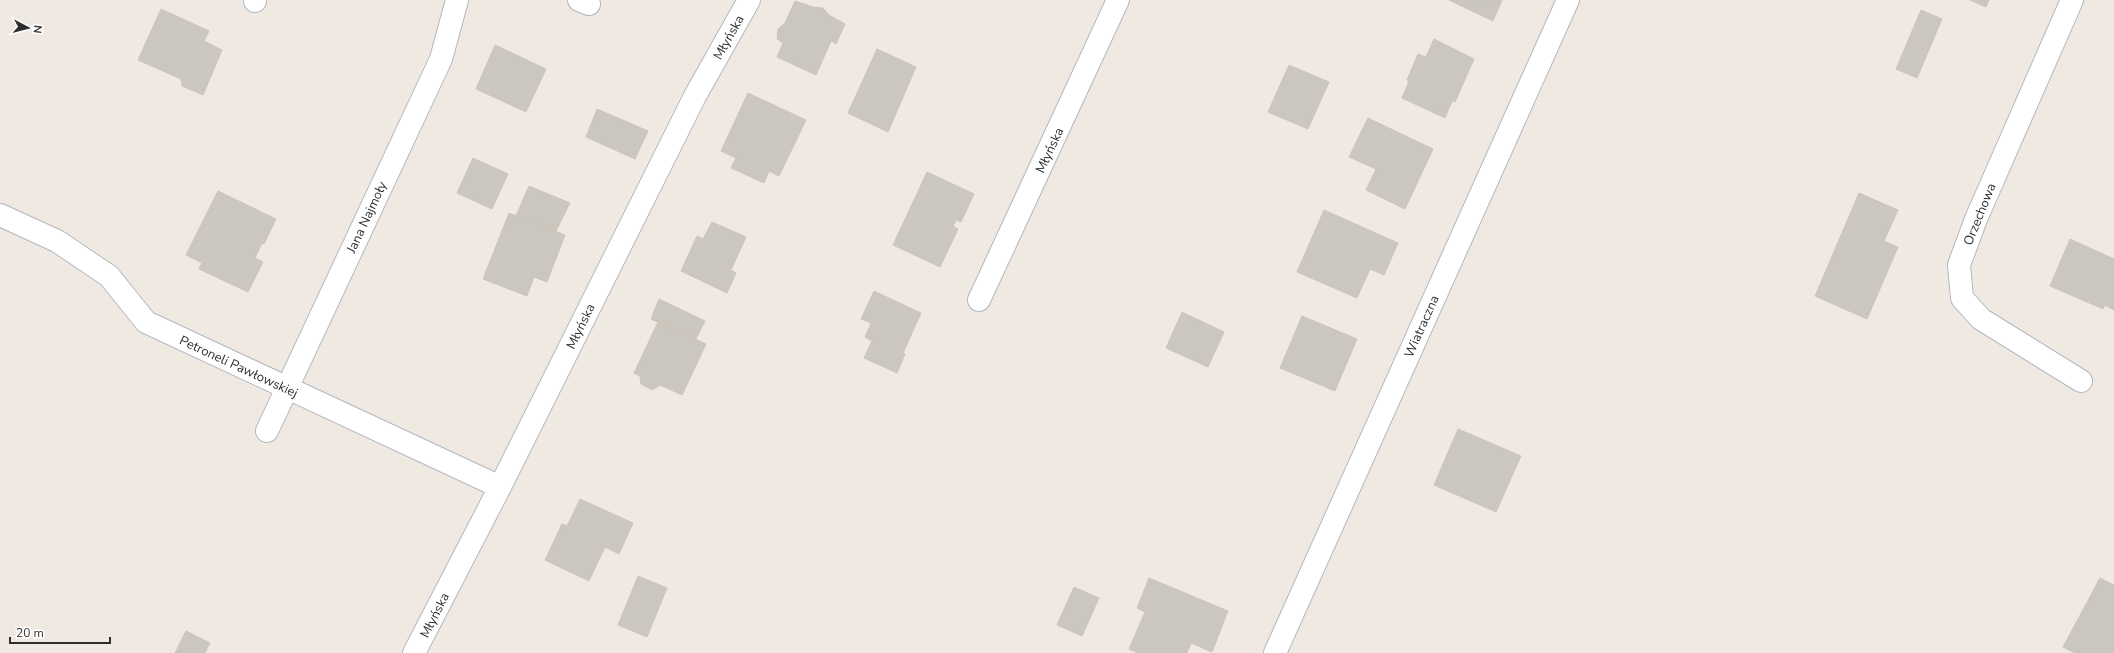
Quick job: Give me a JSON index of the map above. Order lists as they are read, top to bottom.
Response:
{
  "streets": {
    "street": [
      "Młyńska",
      "Orzechowa",
      "Jana Najmoły",
      "Wiatraczna",
      "Petroneli Pawłowskiej"
    ]
  },
  "crossings": [
    ["Młyńska", "Petroneli Pawłowskiej"],
    ["Jana Najmoły", "Petroneli Pawłowskiej"]
  ],
  "scale_bar": "20 m",
  "north": "right"
}
